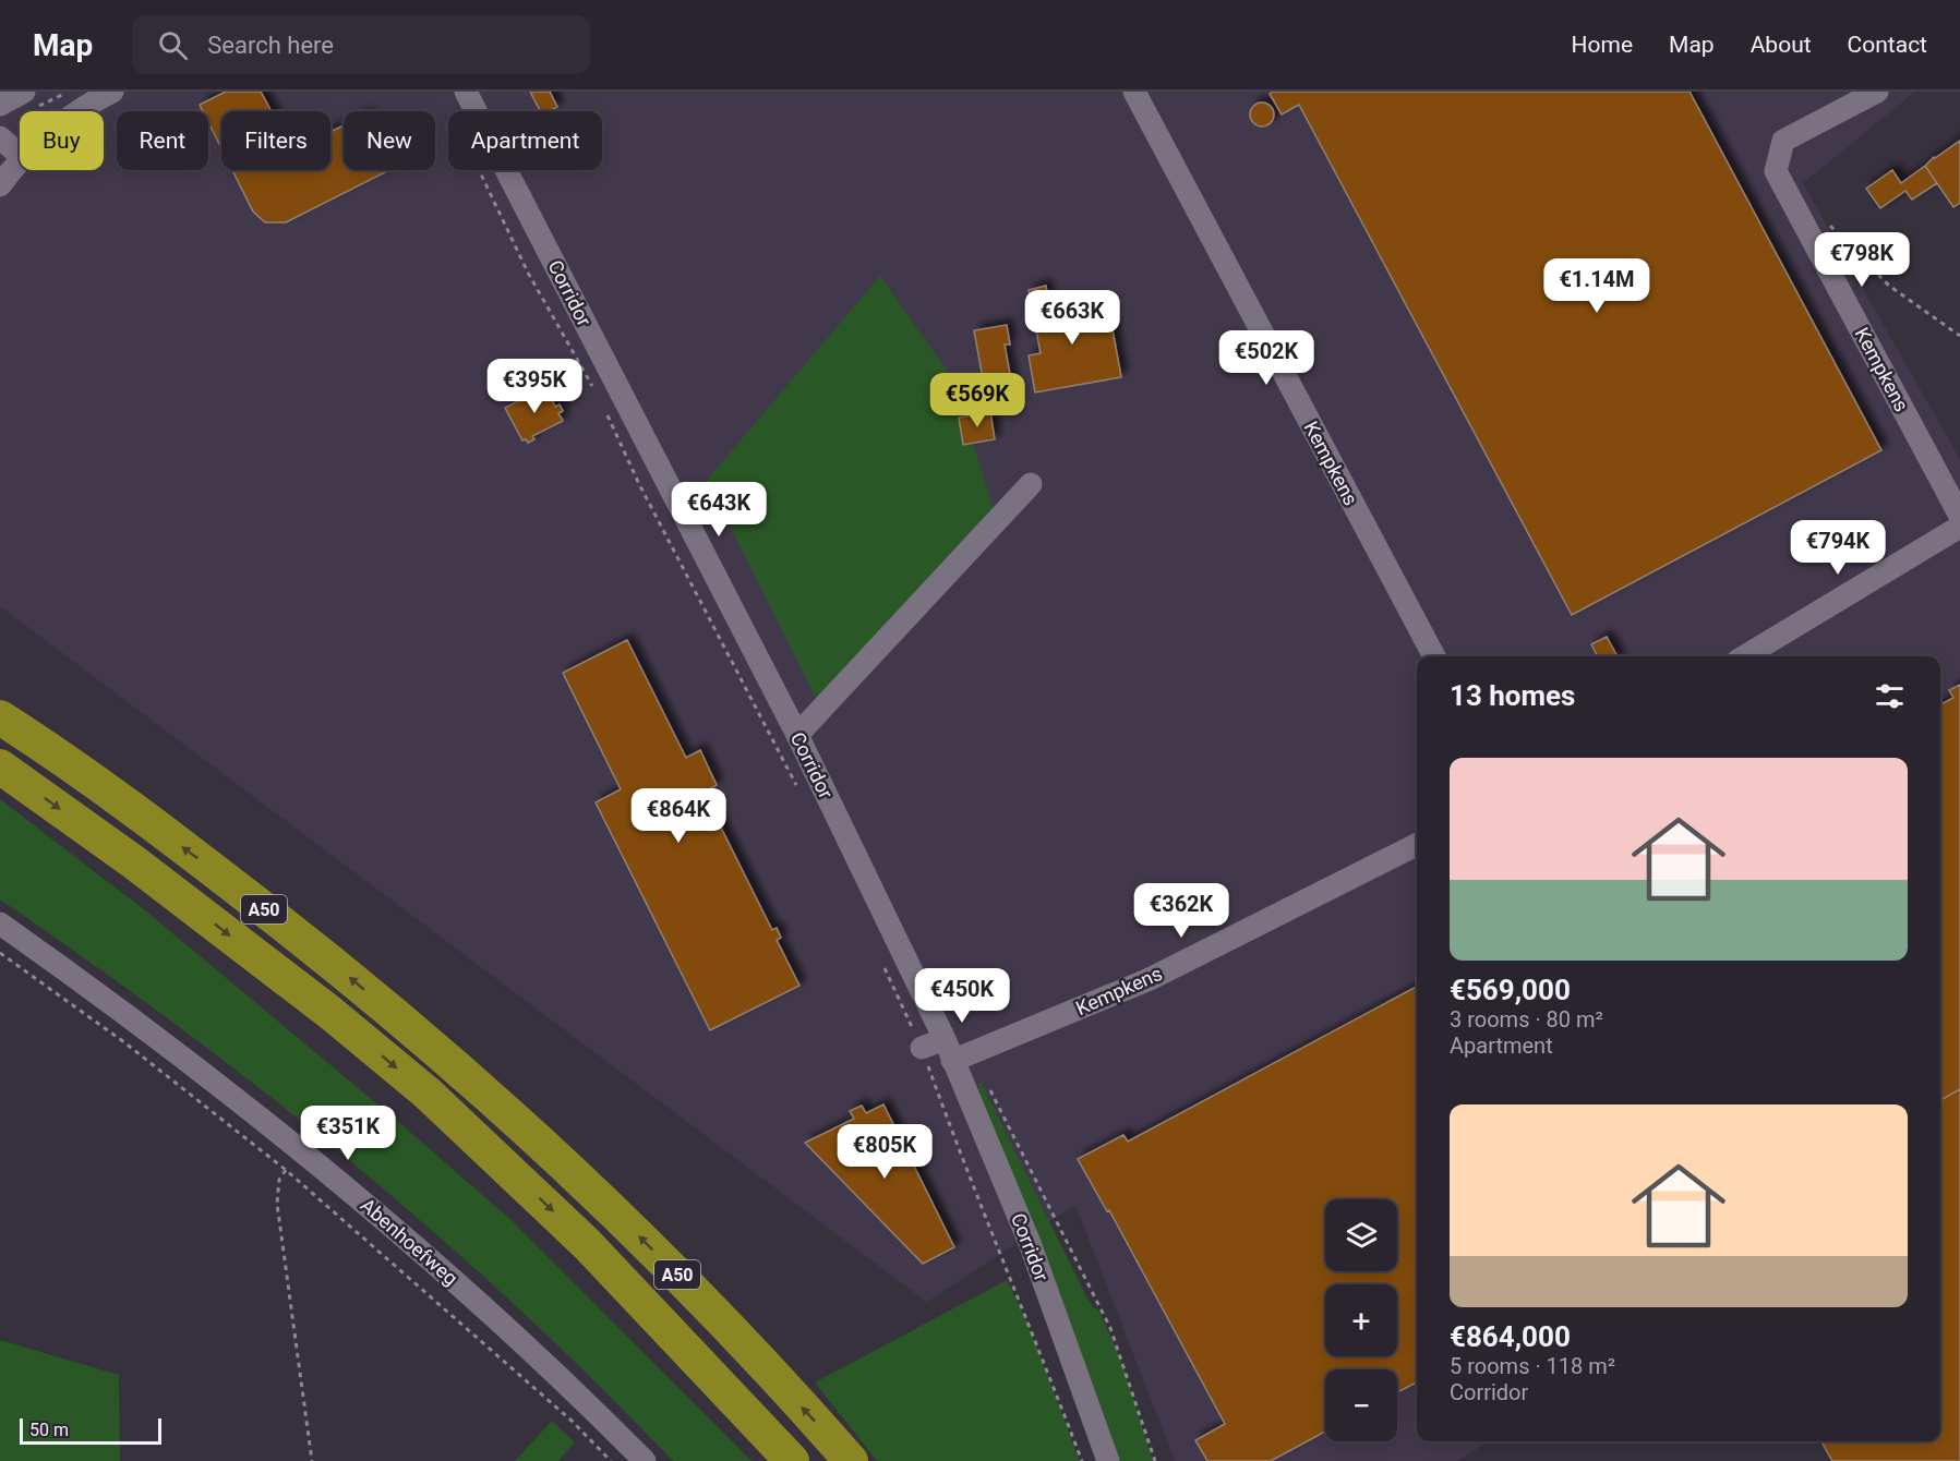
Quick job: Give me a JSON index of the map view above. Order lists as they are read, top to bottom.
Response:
{
  "streets": {
    "highway": ["A50"],
    "street": ["Corridor", "Kempkens", "Abenhoefweg"]
  },
  "crossings": [
    ["Corridor", "Kempkens"]
  ],
  "scale_bar": "50 m",
  "page": {
    "header": "Map",
    "search": "Search here",
    "nav": [
      "Home",
      "Map",
      "About",
      "Contact"
    ],
    "chip": [
      "Buy",
      "Rent",
      "Filters",
      "New",
      "Apartment"
    ],
    "price": [
      "€798K",
      "€1.14M",
      "€663K",
      "€502K",
      "€395K",
      "€569K",
      "€643K",
      "€794K",
      "€864K",
      "€362K",
      "€450K",
      "€351K",
      "€805K"
    ],
    "heading": "13 homes",
    "list": [
      {
        "name": "€569,000",
        "note": "3 rooms · 80 m² · Apartment"
      },
      {
        "name": "€864,000",
        "note": "5 rooms · 118 m² · Corridor"
      }
    ],
    "map_buttons": ["+", "−"],
    "scale": "50 m"
  }
}
